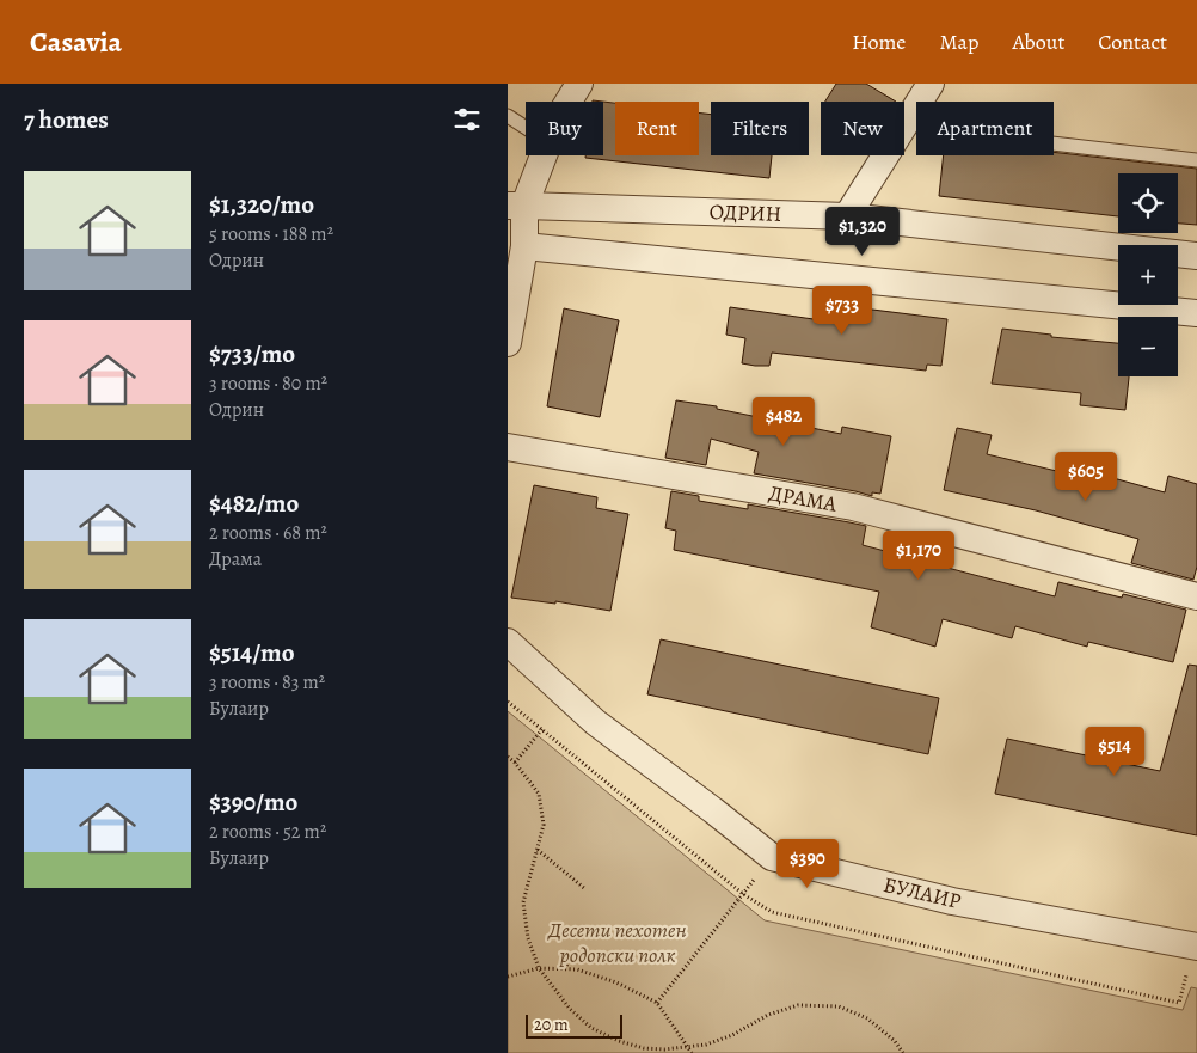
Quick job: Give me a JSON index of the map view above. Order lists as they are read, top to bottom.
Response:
{
  "streets": {
    "street": ["ОДРИН", "ДРАМА", "БУЛАИР"]
  },
  "parks": ["Десети пехотен родопски полк"],
  "scale_bar": "20 m",
  "page": {
    "header": "Casavia",
    "nav": [
      "Home",
      "Map",
      "About",
      "Contact"
    ],
    "heading": "7 homes",
    "chip": [
      "Buy",
      "Rent",
      "Filters",
      "New",
      "Apartment"
    ],
    "list": [
      {
        "name": "$1,320/mo",
        "note": "5 rooms · 188 m² · Одрин"
      },
      {
        "name": "$733/mo",
        "note": "3 rooms · 80 m² · Одрин"
      },
      {
        "name": "$482/mo",
        "note": "2 rooms · 68 m² · Драма"
      },
      {
        "name": "$514/mo",
        "note": "3 rooms · 83 m² · Булаир"
      },
      {
        "name": "$390/mo",
        "note": "2 rooms · 52 m² · Булаир"
      }
    ],
    "map_buttons": ["+", "−"],
    "price": [
      "$1,320",
      "$733",
      "$482",
      "$605",
      "$1,170",
      "$514",
      "$390"
    ],
    "scale": "20 m"
  }
}
